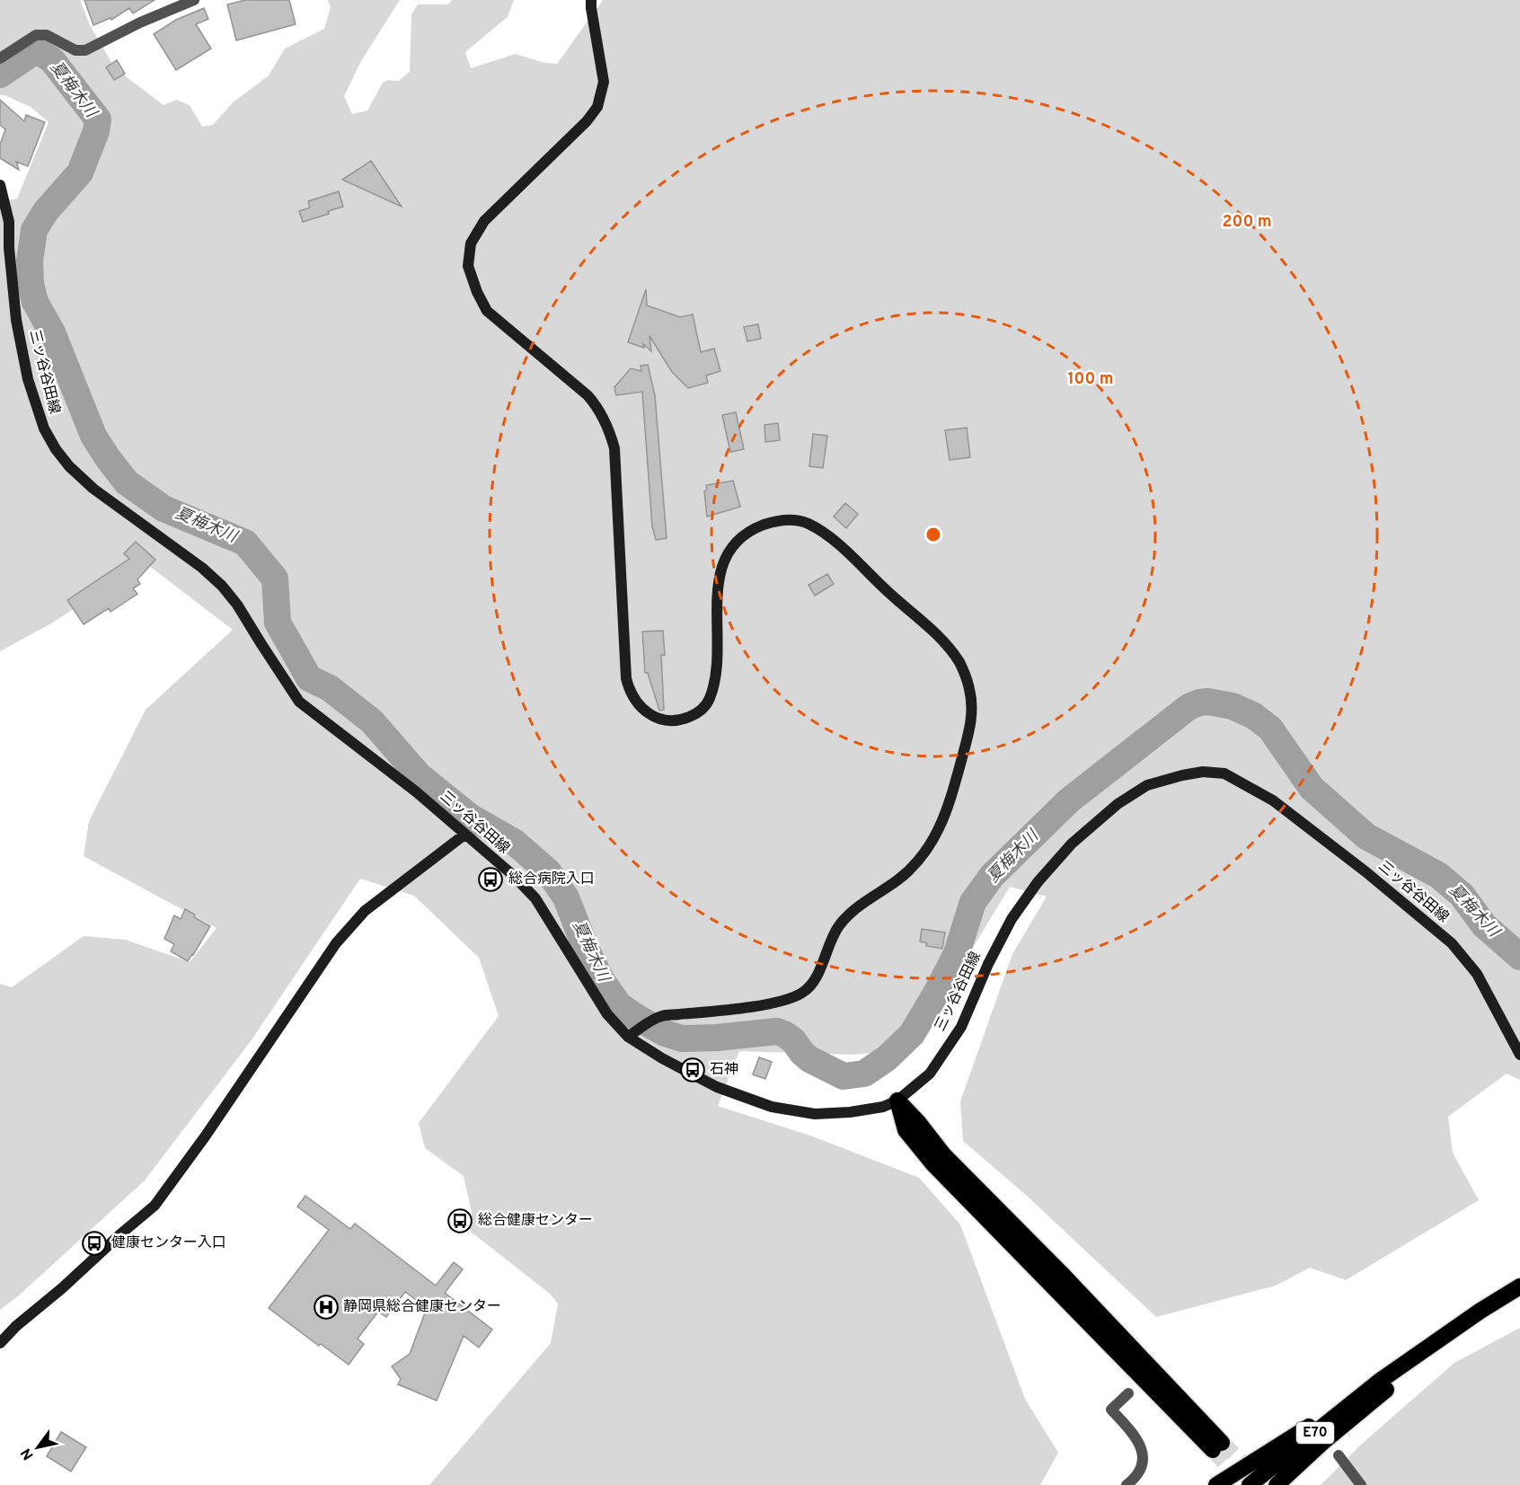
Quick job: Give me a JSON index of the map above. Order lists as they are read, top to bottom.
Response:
{
  "streets": {
    "highway": ["E70"],
    "street": ["三ッ谷谷田線"]
  },
  "water": ["夏梅木川"],
  "places": {
    "bus stop": [
      "総合病院入口",
      "石神",
      "総合健康センター",
      "健康センター入口"
    ],
    "hospital": ["静岡県総合健康センター"]
  },
  "north": "bottom left",
  "rings": ["200 m", "100 m"]
}
